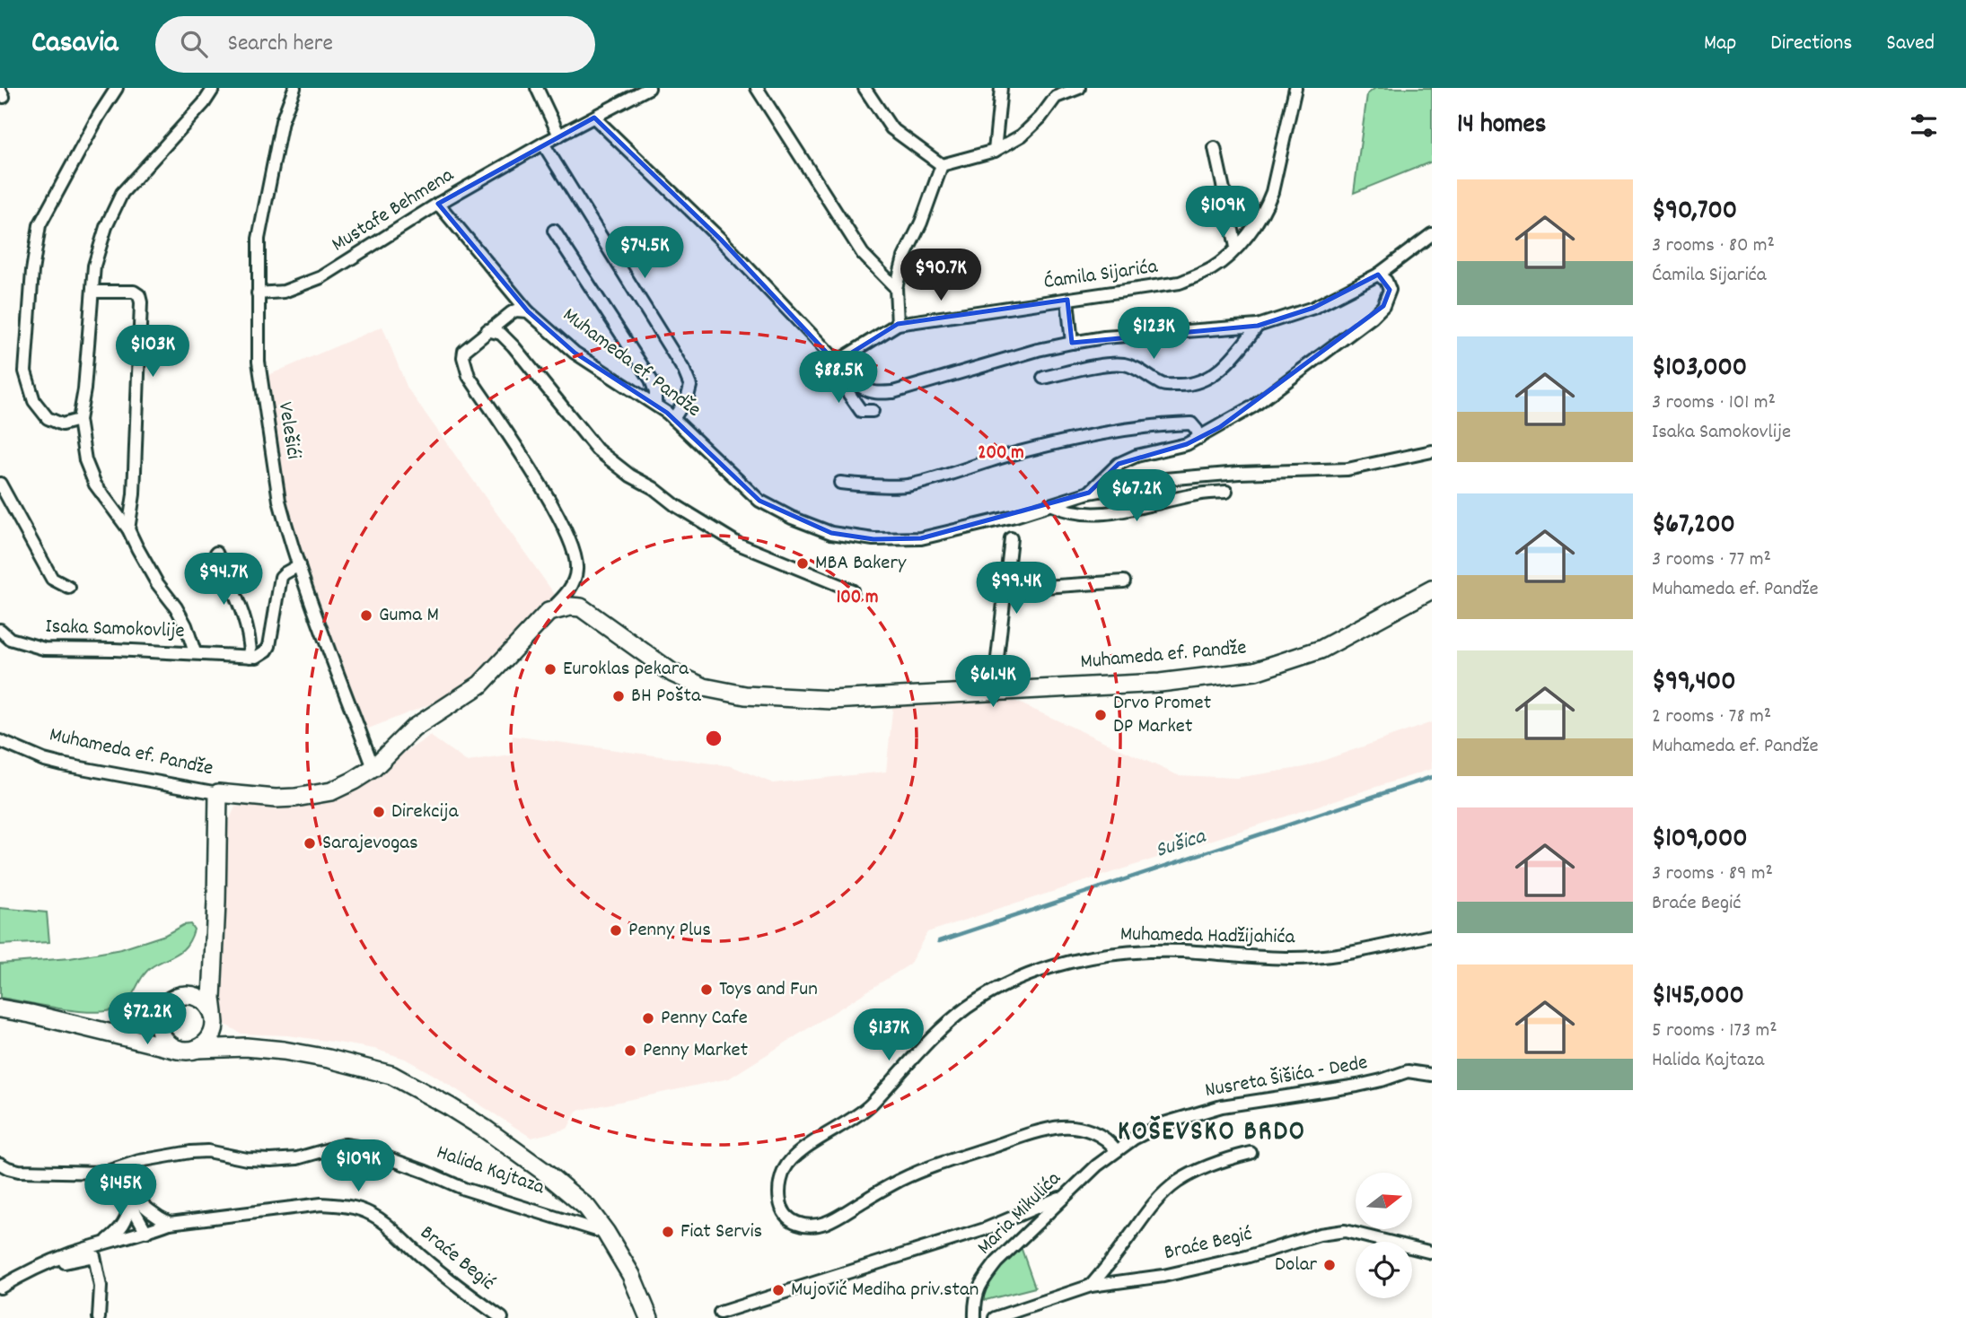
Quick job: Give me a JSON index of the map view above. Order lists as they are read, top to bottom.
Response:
{
  "streets": {
    "street": [
      "Mustafe Behmena",
      "Ćamila Sijarića",
      "Muhameda ef. Pandže",
      "Velešići",
      "Isaka Samokovlije",
      "Muhameda Hadžijahića",
      "Nusreta Šišića - Dede",
      "Halida Kajtaza",
      "Maria Mikulića",
      "Braće Begić"
    ]
  },
  "crossings": [
    ["Mustafe Behmena", "Muhameda ef. Pandže"],
    ["Mustafe Behmena", "Velešići"],
    ["Muhameda ef. Pandže", "Velešići"],
    ["Muhameda ef. Pandže", "Halida Kajtaza"],
    ["Muhameda Hadžijahića", "Nusreta Šišića - Dede"],
    ["Muhameda Hadžijahića", "Maria Mikulića"],
    ["Nusreta Šišića - Dede", "Maria Mikulića"]
  ],
  "districts": ["KOŠEVSKO BRDO"],
  "water": ["Sušica"],
  "places": [
    "MBA Bakery",
    "Guma M",
    "Euroklas pekara",
    "BH Pošta",
    "Drvo Promet DP Market",
    "Direkcija",
    "Sarajevogas",
    "Penny Plus",
    "Toys and Fun",
    "Penny Cafe",
    "Penny Market",
    "Fiat Servis",
    "Dolar",
    "Mujović Mediha priv.stan"
  ],
  "north": "right",
  "page": {
    "header": "Casavia",
    "search": "Search here",
    "nav": ["Map", "Directions", "Saved"],
    "heading": "14 homes",
    "list": [
      {
        "name": "$90,700",
        "note": "3 rooms · 80 m² · Ćamila Sijarića"
      },
      {
        "name": "$103,000",
        "note": "3 rooms · 101 m² · Isaka Samokovlije"
      },
      {
        "name": "$67,200",
        "note": "3 rooms · 77 m² · Muhameda ef. Pandže"
      },
      {
        "name": "$99,400",
        "note": "2 rooms · 78 m² · Muhameda ef. Pandže"
      },
      {
        "name": "$109,000",
        "note": "3 rooms · 89 m² · Braće Begić"
      },
      {
        "name": "$145,000",
        "note": "5 rooms · 173 m² · Halida Kajtaza"
      }
    ],
    "price": [
      "$109K",
      "$74.5K",
      "$90.7K",
      "$123K",
      "$103K",
      "$88.5K",
      "$67.2K",
      "$94.7K",
      "$99.4K",
      "$61.4K",
      "$72.2K",
      "$137K",
      "$109K",
      "$145K"
    ]
  },
  "rings": ["200 m", "100 m"]
}
